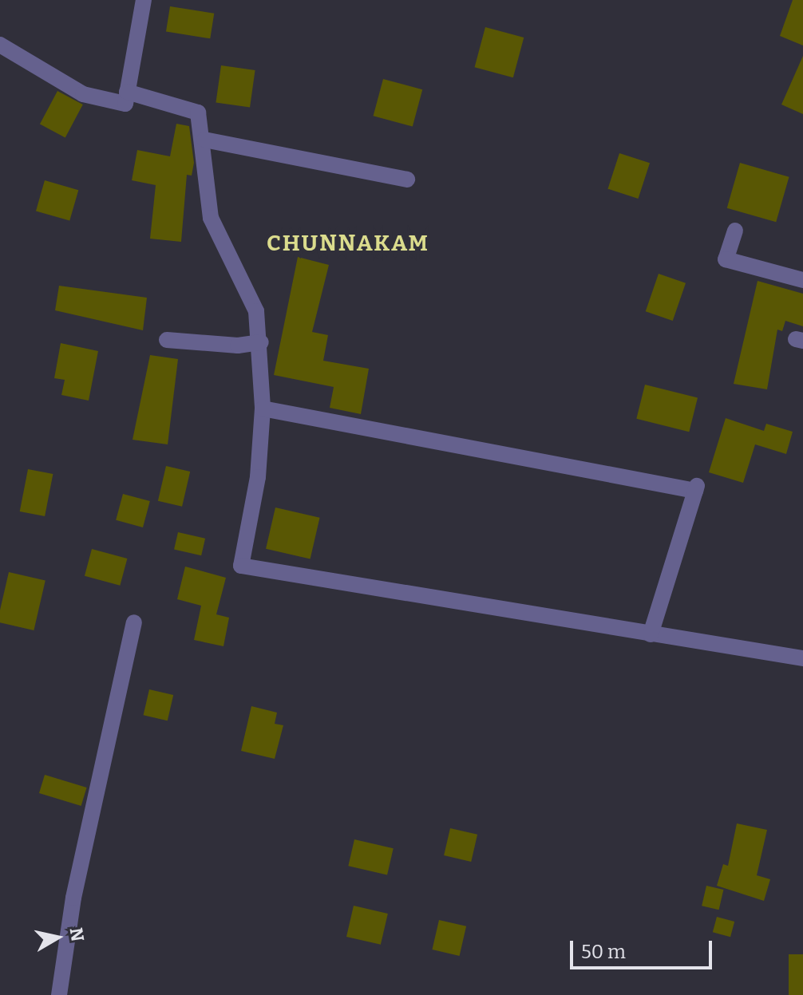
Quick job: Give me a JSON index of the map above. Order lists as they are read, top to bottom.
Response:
{
  "districts": ["CHUNNAKAM"],
  "scale_bar": "50 m",
  "north": "right"
}
